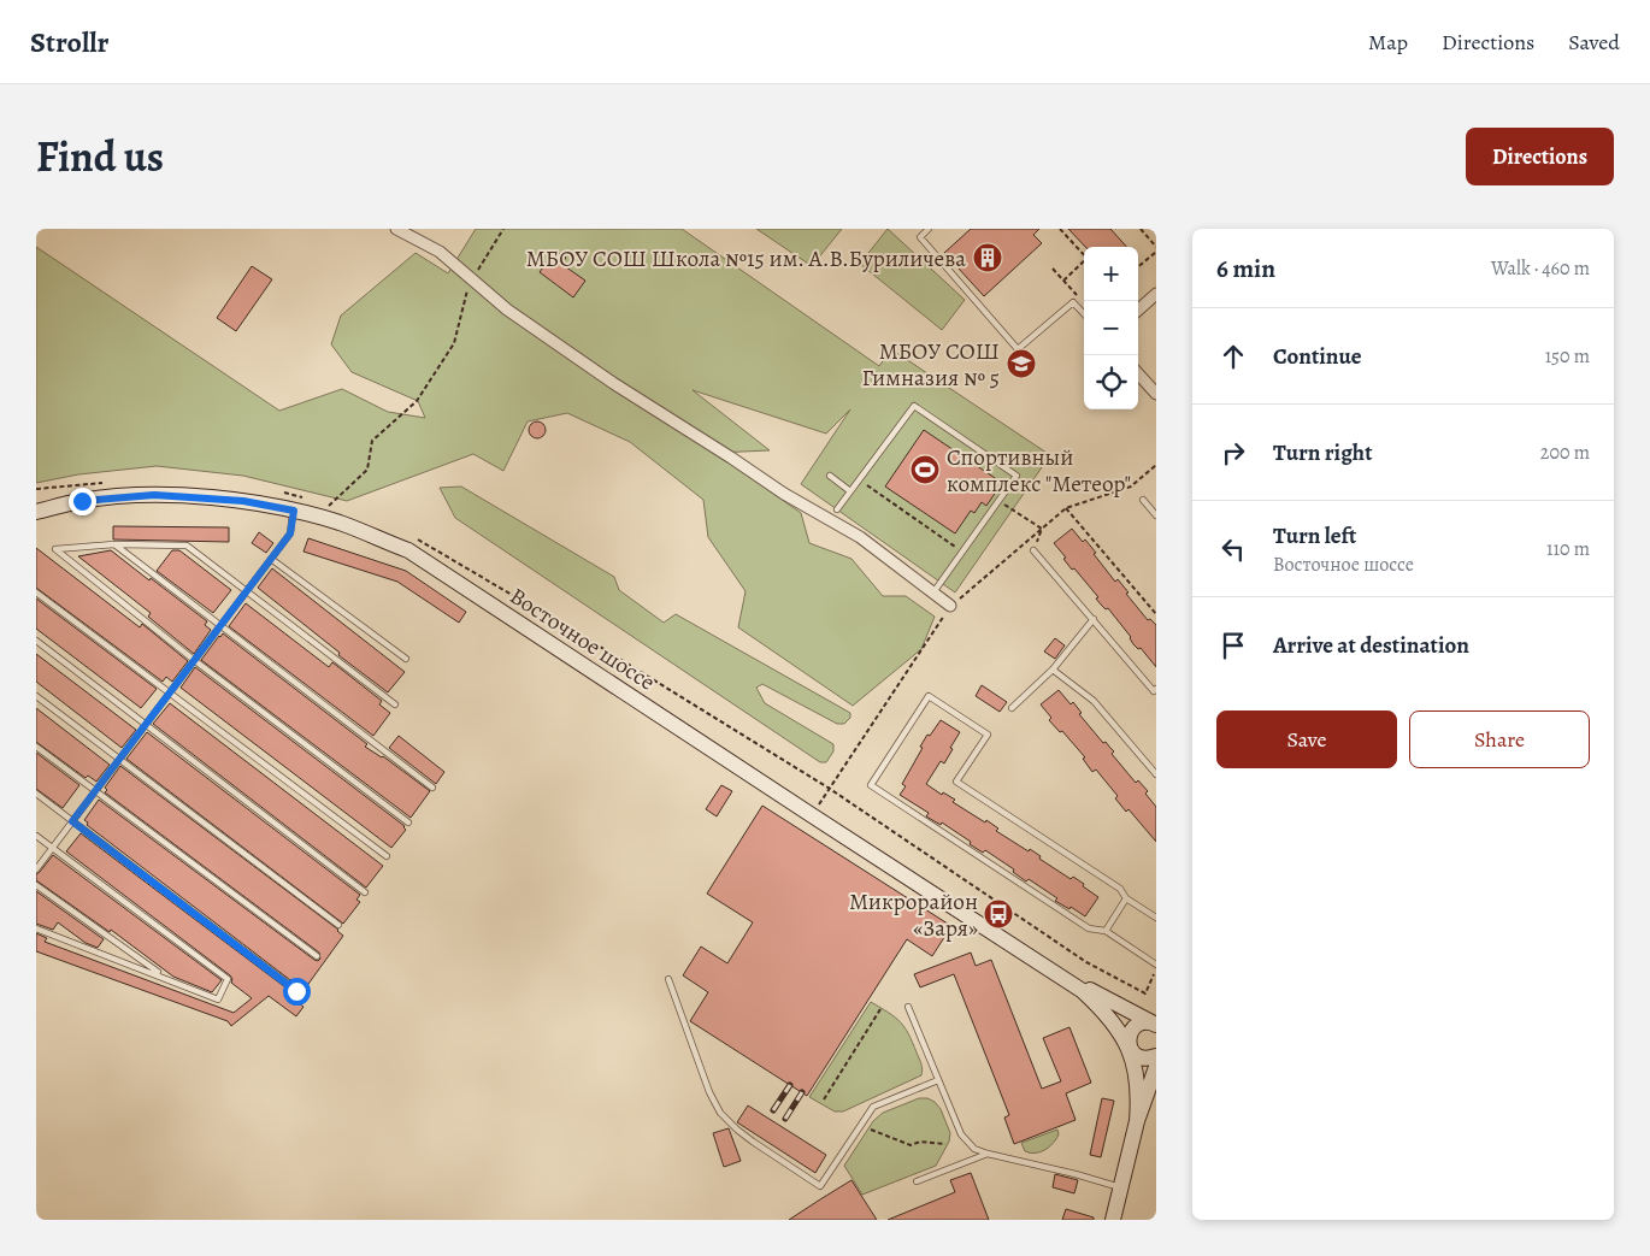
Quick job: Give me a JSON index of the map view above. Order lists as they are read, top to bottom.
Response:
{
  "streets": {
    "main road": ["Восточное шоссе"]
  },
  "places": {
    "building": ["МБОУ СОШ Школа №15 им. А.В.Буриличева"],
    "school or university": ["МБОУ СОШ Гимназия № 5"],
    "sports": ["Спортивный комплекс \"Метеор\""],
    "bus stop": ["Микрорайон «Заря»"]
  },
  "page": {
    "header": "Strollr",
    "nav": ["Map", "Directions", "Saved"],
    "title": "Find us",
    "buttons": [
      "Directions",
      ["Save", "Share"]
    ],
    "heading": ["6 min", "Walk · 460 m"],
    "map_buttons": ["+", "−"],
    "list": [
      ["Continue", "150 m"],
      ["Turn right", "200 m"],
      ["Turn left", "Восточное шоссе", "110 m"],
      "Arrive at destination"
    ]
  }
}
